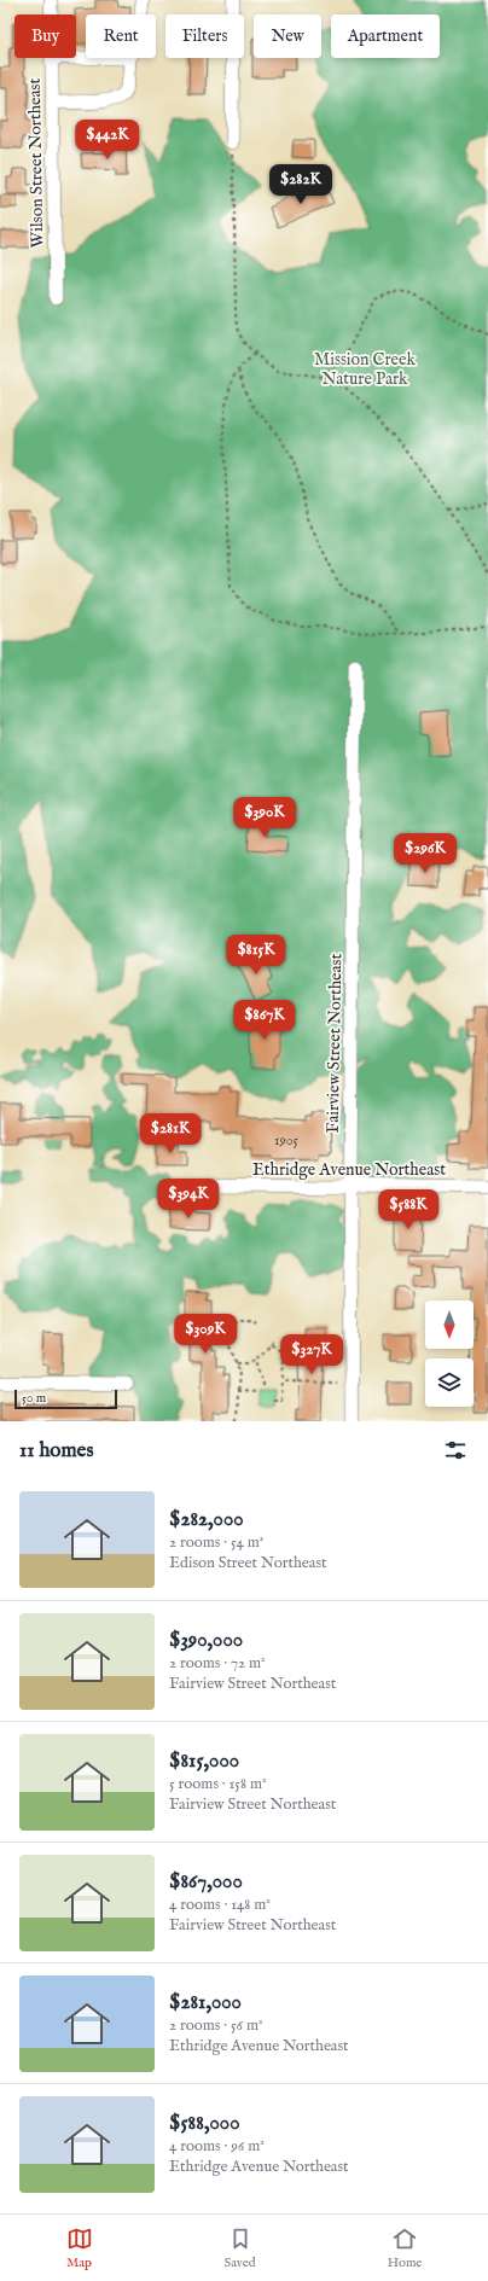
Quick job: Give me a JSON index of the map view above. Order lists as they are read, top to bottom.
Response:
{
  "streets": {
    "street": ["Wilson Street Northeast", "Fairview Street Northeast", "Ethridge Avenue Northeast"]
  },
  "crossings": [
    ["Fairview Street Northeast", "Ethridge Avenue Northeast"]
  ],
  "parks": ["Mission Creek Nature Park"],
  "house_numbers": ["1905"],
  "scale_bar": "50 m",
  "north": "bottom",
  "page": {
    "chip": [
      "Buy",
      "Rent",
      "Filters",
      "New",
      "Apartment"
    ],
    "price": [
      "$442K",
      "$282K",
      "$390K",
      "$296K",
      "$815K",
      "$867K",
      "$281K",
      "$394K",
      "$588K",
      "$309K",
      "$327K"
    ],
    "scale": "50 m",
    "heading": "11 homes",
    "list": [
      {
        "name": "$282,000",
        "note": "2 rooms · 54 m² · Edison Street Northeast"
      },
      {
        "name": "$390,000",
        "note": "2 rooms · 72 m² · Fairview Street Northeast"
      },
      {
        "name": "$815,000",
        "note": "5 rooms · 158 m² · Fairview Street Northeast"
      },
      {
        "name": "$867,000",
        "note": "4 rooms · 148 m² · Fairview Street Northeast"
      },
      {
        "name": "$281,000",
        "note": "2 rooms · 56 m² · Ethridge Avenue Northeast"
      },
      {
        "name": "$588,000",
        "note": "4 rooms · 96 m² · Ethridge Avenue Northeast"
      }
    ],
    "tabs": ["Map", "Saved", "Home"]
  }
}
